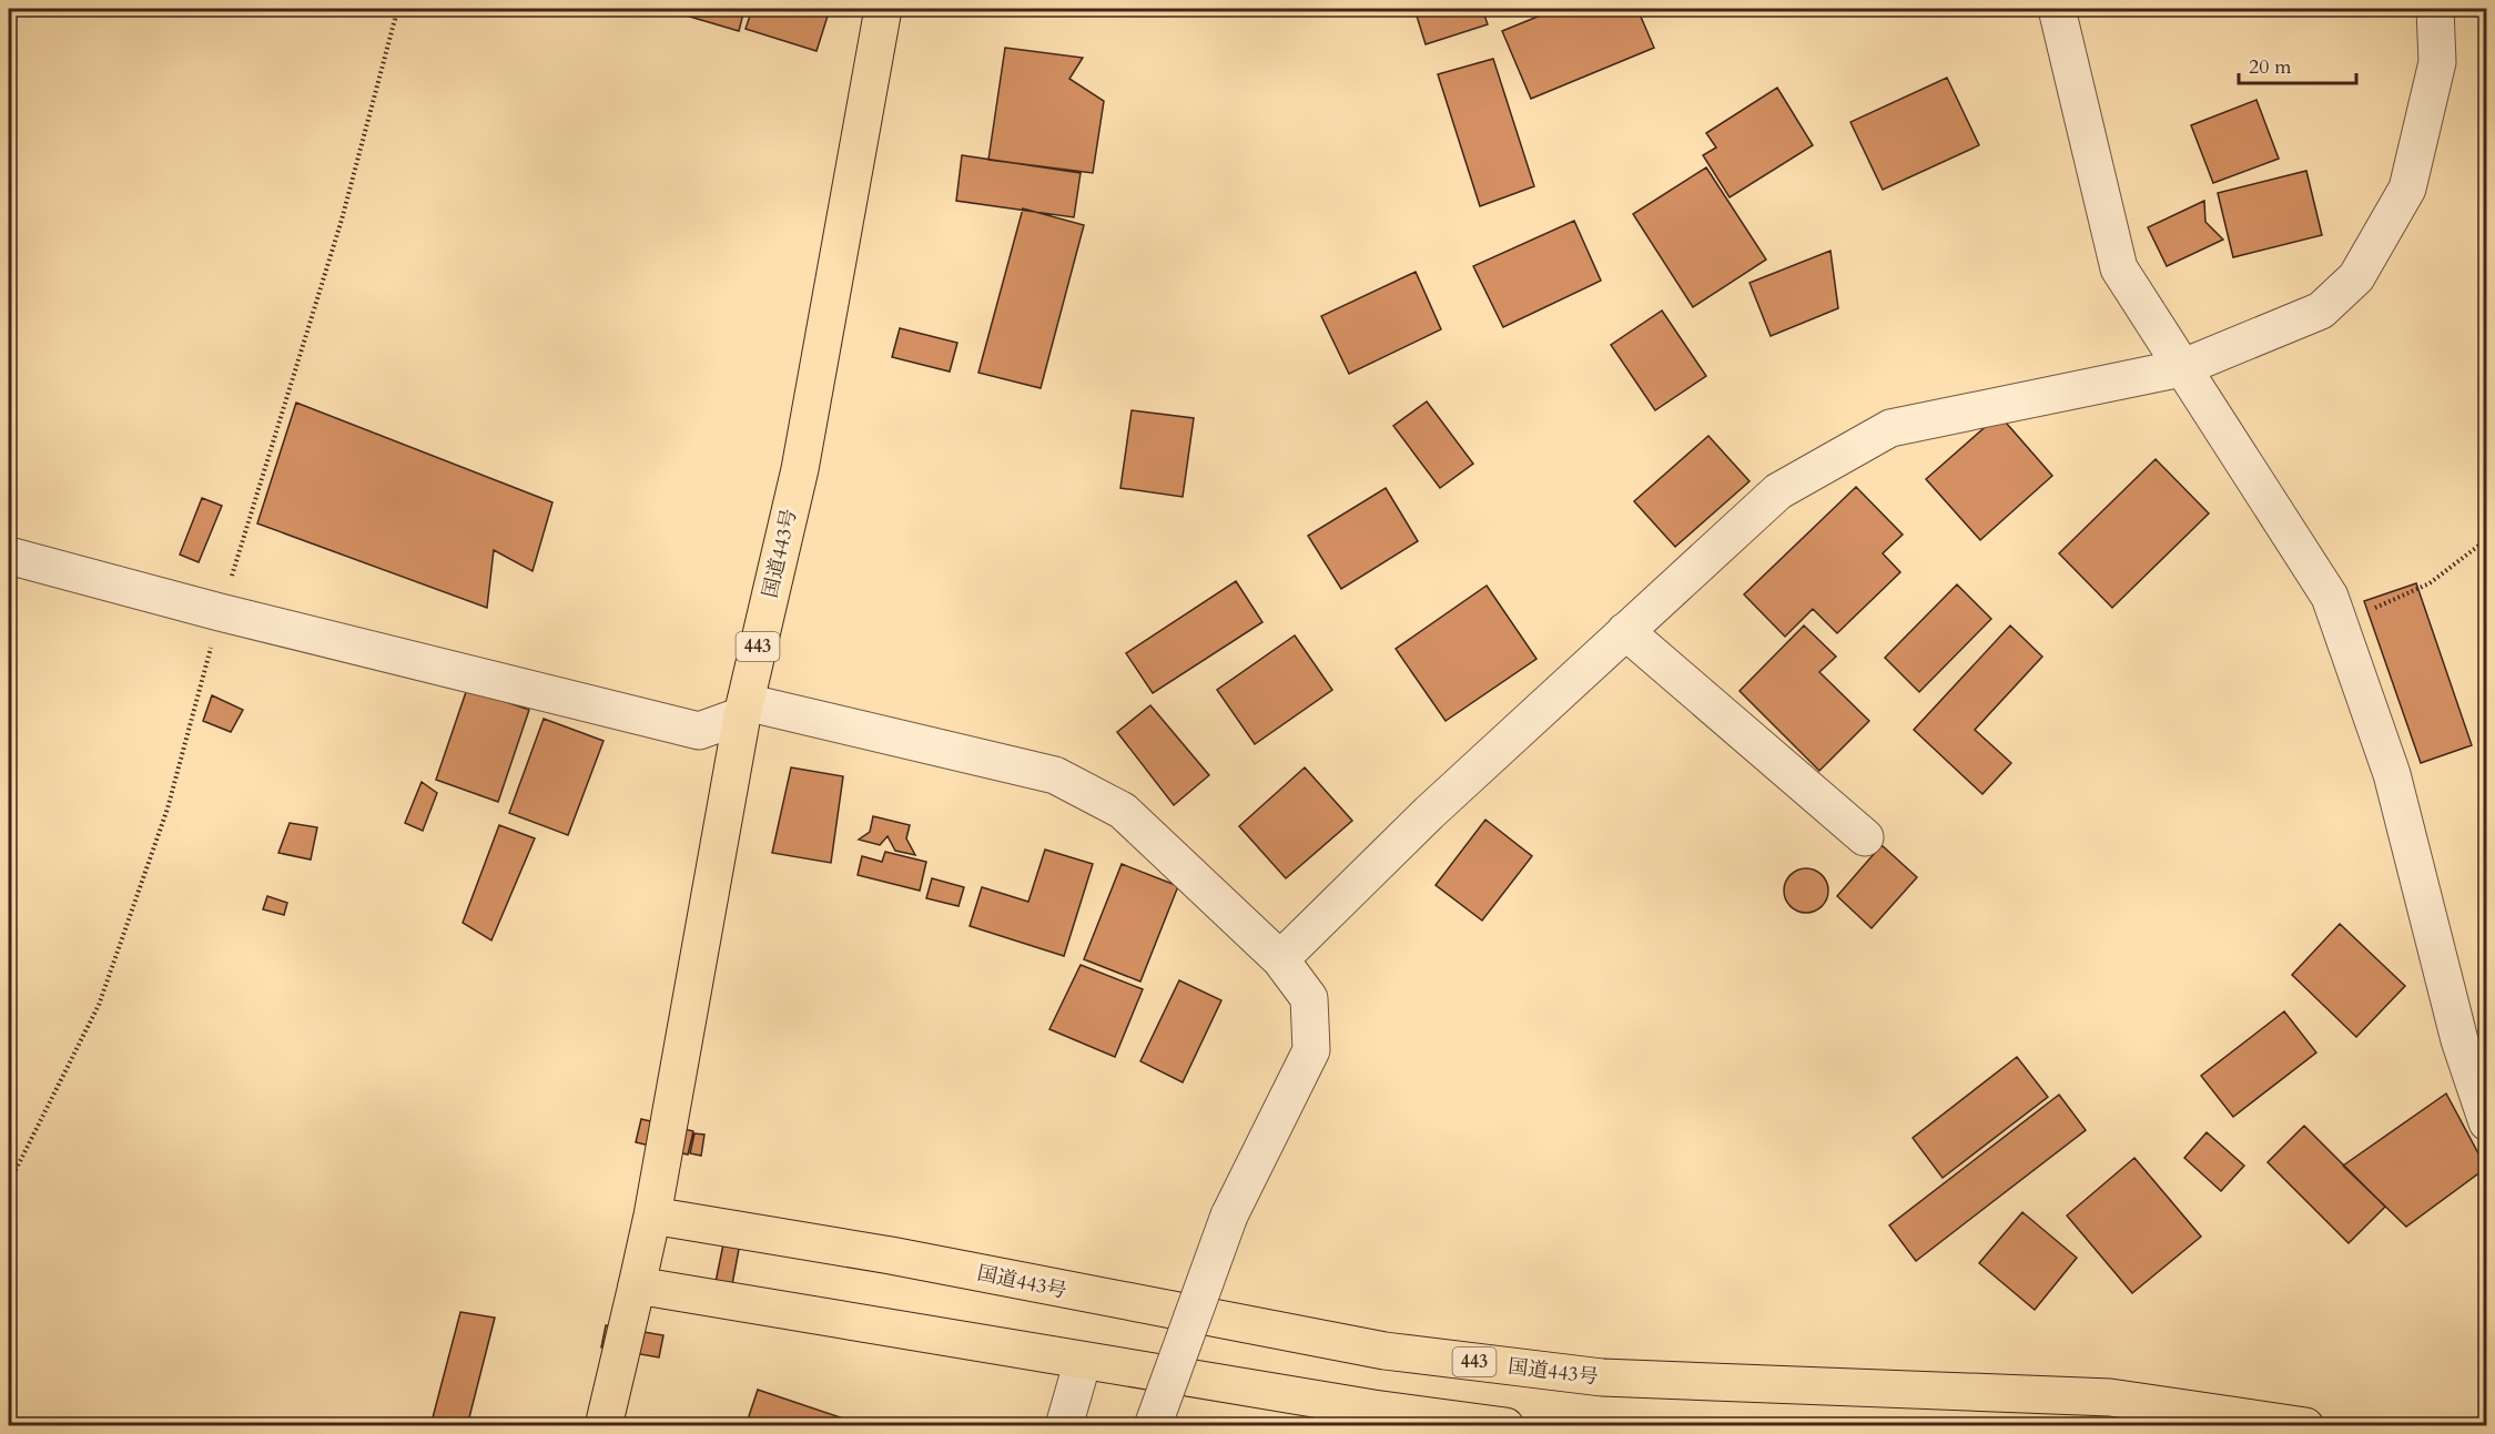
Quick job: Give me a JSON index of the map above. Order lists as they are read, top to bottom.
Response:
{
  "streets": {
    "main road": ["国道443号", "443"]
  },
  "scale_bar": "20 m"
}
